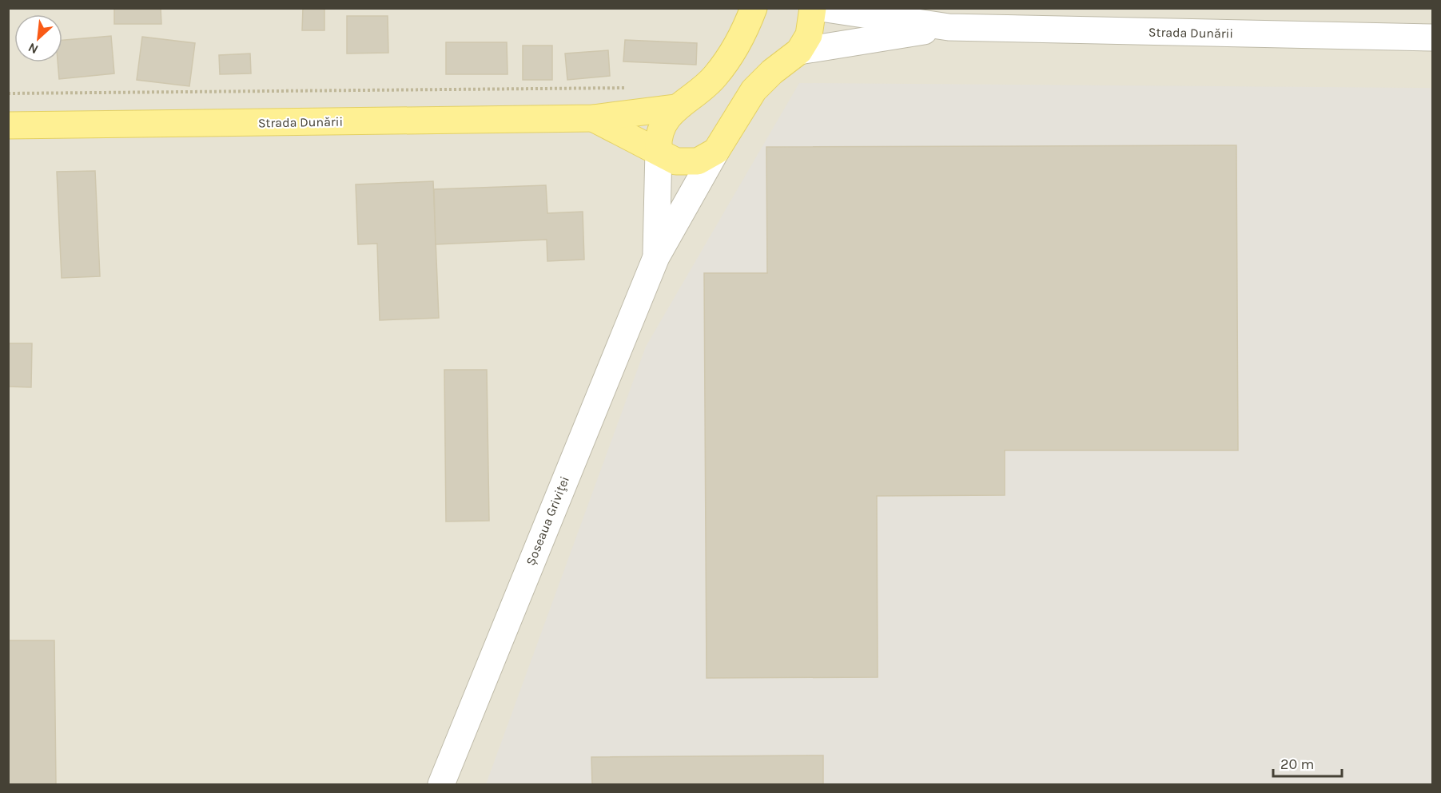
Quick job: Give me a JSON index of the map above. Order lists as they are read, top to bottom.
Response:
{
  "streets": {
    "main road": ["Strada Dunării"],
    "street": ["Șoseaua Griviţei"]
  },
  "crossings": [
    ["Strada Dunării", "Șoseaua Griviţei"]
  ],
  "scale_bar": "20 m",
  "north": "bottom left"
}
